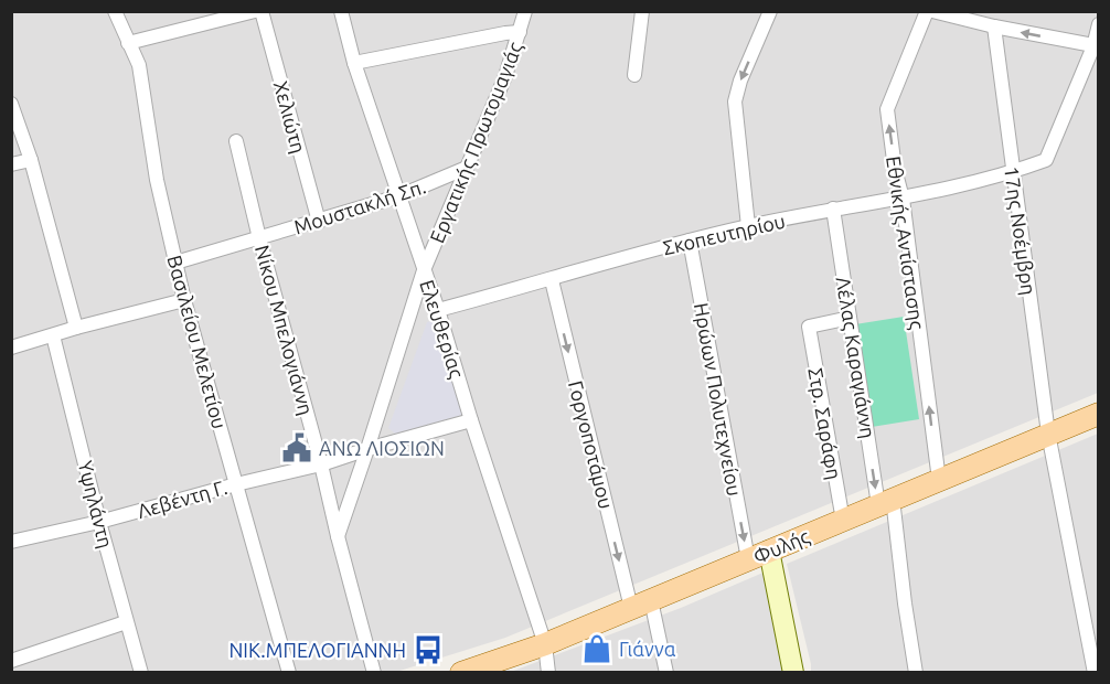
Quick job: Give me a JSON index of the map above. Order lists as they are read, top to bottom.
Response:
{
  "streets": {
    "main road": ["Φυλής"],
    "street": [
      "Χελιώτη",
      "Εργατικής Πρωτομαγιάς",
      "Μουστακλή Σπ.",
      "17ης Νοέμβρη",
      "Σκοπευτηρίου",
      "Εθνικής Αντίστασης",
      "Ελευθερίας",
      "Νίκου Μπελογιάννη",
      "Βασιλείου Μελετίου",
      "Λέλας Καραγιάννη",
      "Ηρώων Πολυτεχνείου",
      "Στρ. Σαράφη",
      "Γοργοποτάμου",
      "Λεβέντη Γ.",
      "Υψηλάντη"
    ]
  },
  "crossings": [
    ["Χελιώτη", "Μουστακλή Σπ."],
    ["Εργατικής Πρωτομαγιάς", "Μουστακλή Σπ."],
    ["Εργατικής Πρωτομαγιάς", "Ελευθερίας"],
    ["Εργατικής Πρωτομαγιάς", "Νίκου Μπελογιάννη"],
    ["Εργατικής Πρωτομαγιάς", "Λεβέντη Γ."],
    ["Μουστακλή Σπ.", "Ελευθερίας"],
    ["Μουστακλή Σπ.", "Νίκου Μπελογιάννη"],
    ["Μουστακλή Σπ.", "Βασιλείου Μελετίου"],
    ["17ης Νοέμβρη", "Σκοπευτηρίου"],
    ["17ης Νοέμβρη", "Φυλής"],
    ["Σκοπευτηρίου", "Εθνικής Αντίστασης"],
    ["Σκοπευτηρίου", "Ελευθερίας"],
    ["Σκοπευτηρίου", "Λέλας Καραγιάννη"],
    ["Σκοπευτηρίου", "Ηρώων Πολυτεχνείου"],
    ["Σκοπευτηρίου", "Γοργοποτάμου"],
    ["Εθνικής Αντίστασης", "Φυλής"],
    ["Ελευθερίας", "Λεβέντη Γ."],
    ["Ελευθερίας", "Φυλής"],
    ["Νίκου Μπελογιάννη", "Λεβέντη Γ."],
    ["Βασιλείου Μελετίου", "Λεβέντη Γ."],
    ["Λέλας Καραγιάννη", "Στρ. Σαράφη"],
    ["Λέλας Καραγιάννη", "Φυλής"],
    ["Ηρώων Πολυτεχνείου", "Φυλής"],
    ["Στρ. Σαράφη", "Φυλής"],
    ["Γοργοποτάμου", "Φυλής"],
    ["Λεβέντη Γ.", "Υψηλάντη"]
  ],
  "one_way": [
    "Εθνικής Αντίστασης",
    "Λέλας Καραγιάννη",
    "Ηρώων Πολυτεχνείου",
    "Γοργοποτάμου"
  ],
  "places": {
    "public building": ["ΑΝΩ ΛΙΟΣΙΩΝ"],
    "shop": ["Γιάννα"],
    "bus stop": ["ΝΙΚ.ΜΠΕΛΟΓΙΑΝΝΗ"]
  }
}
